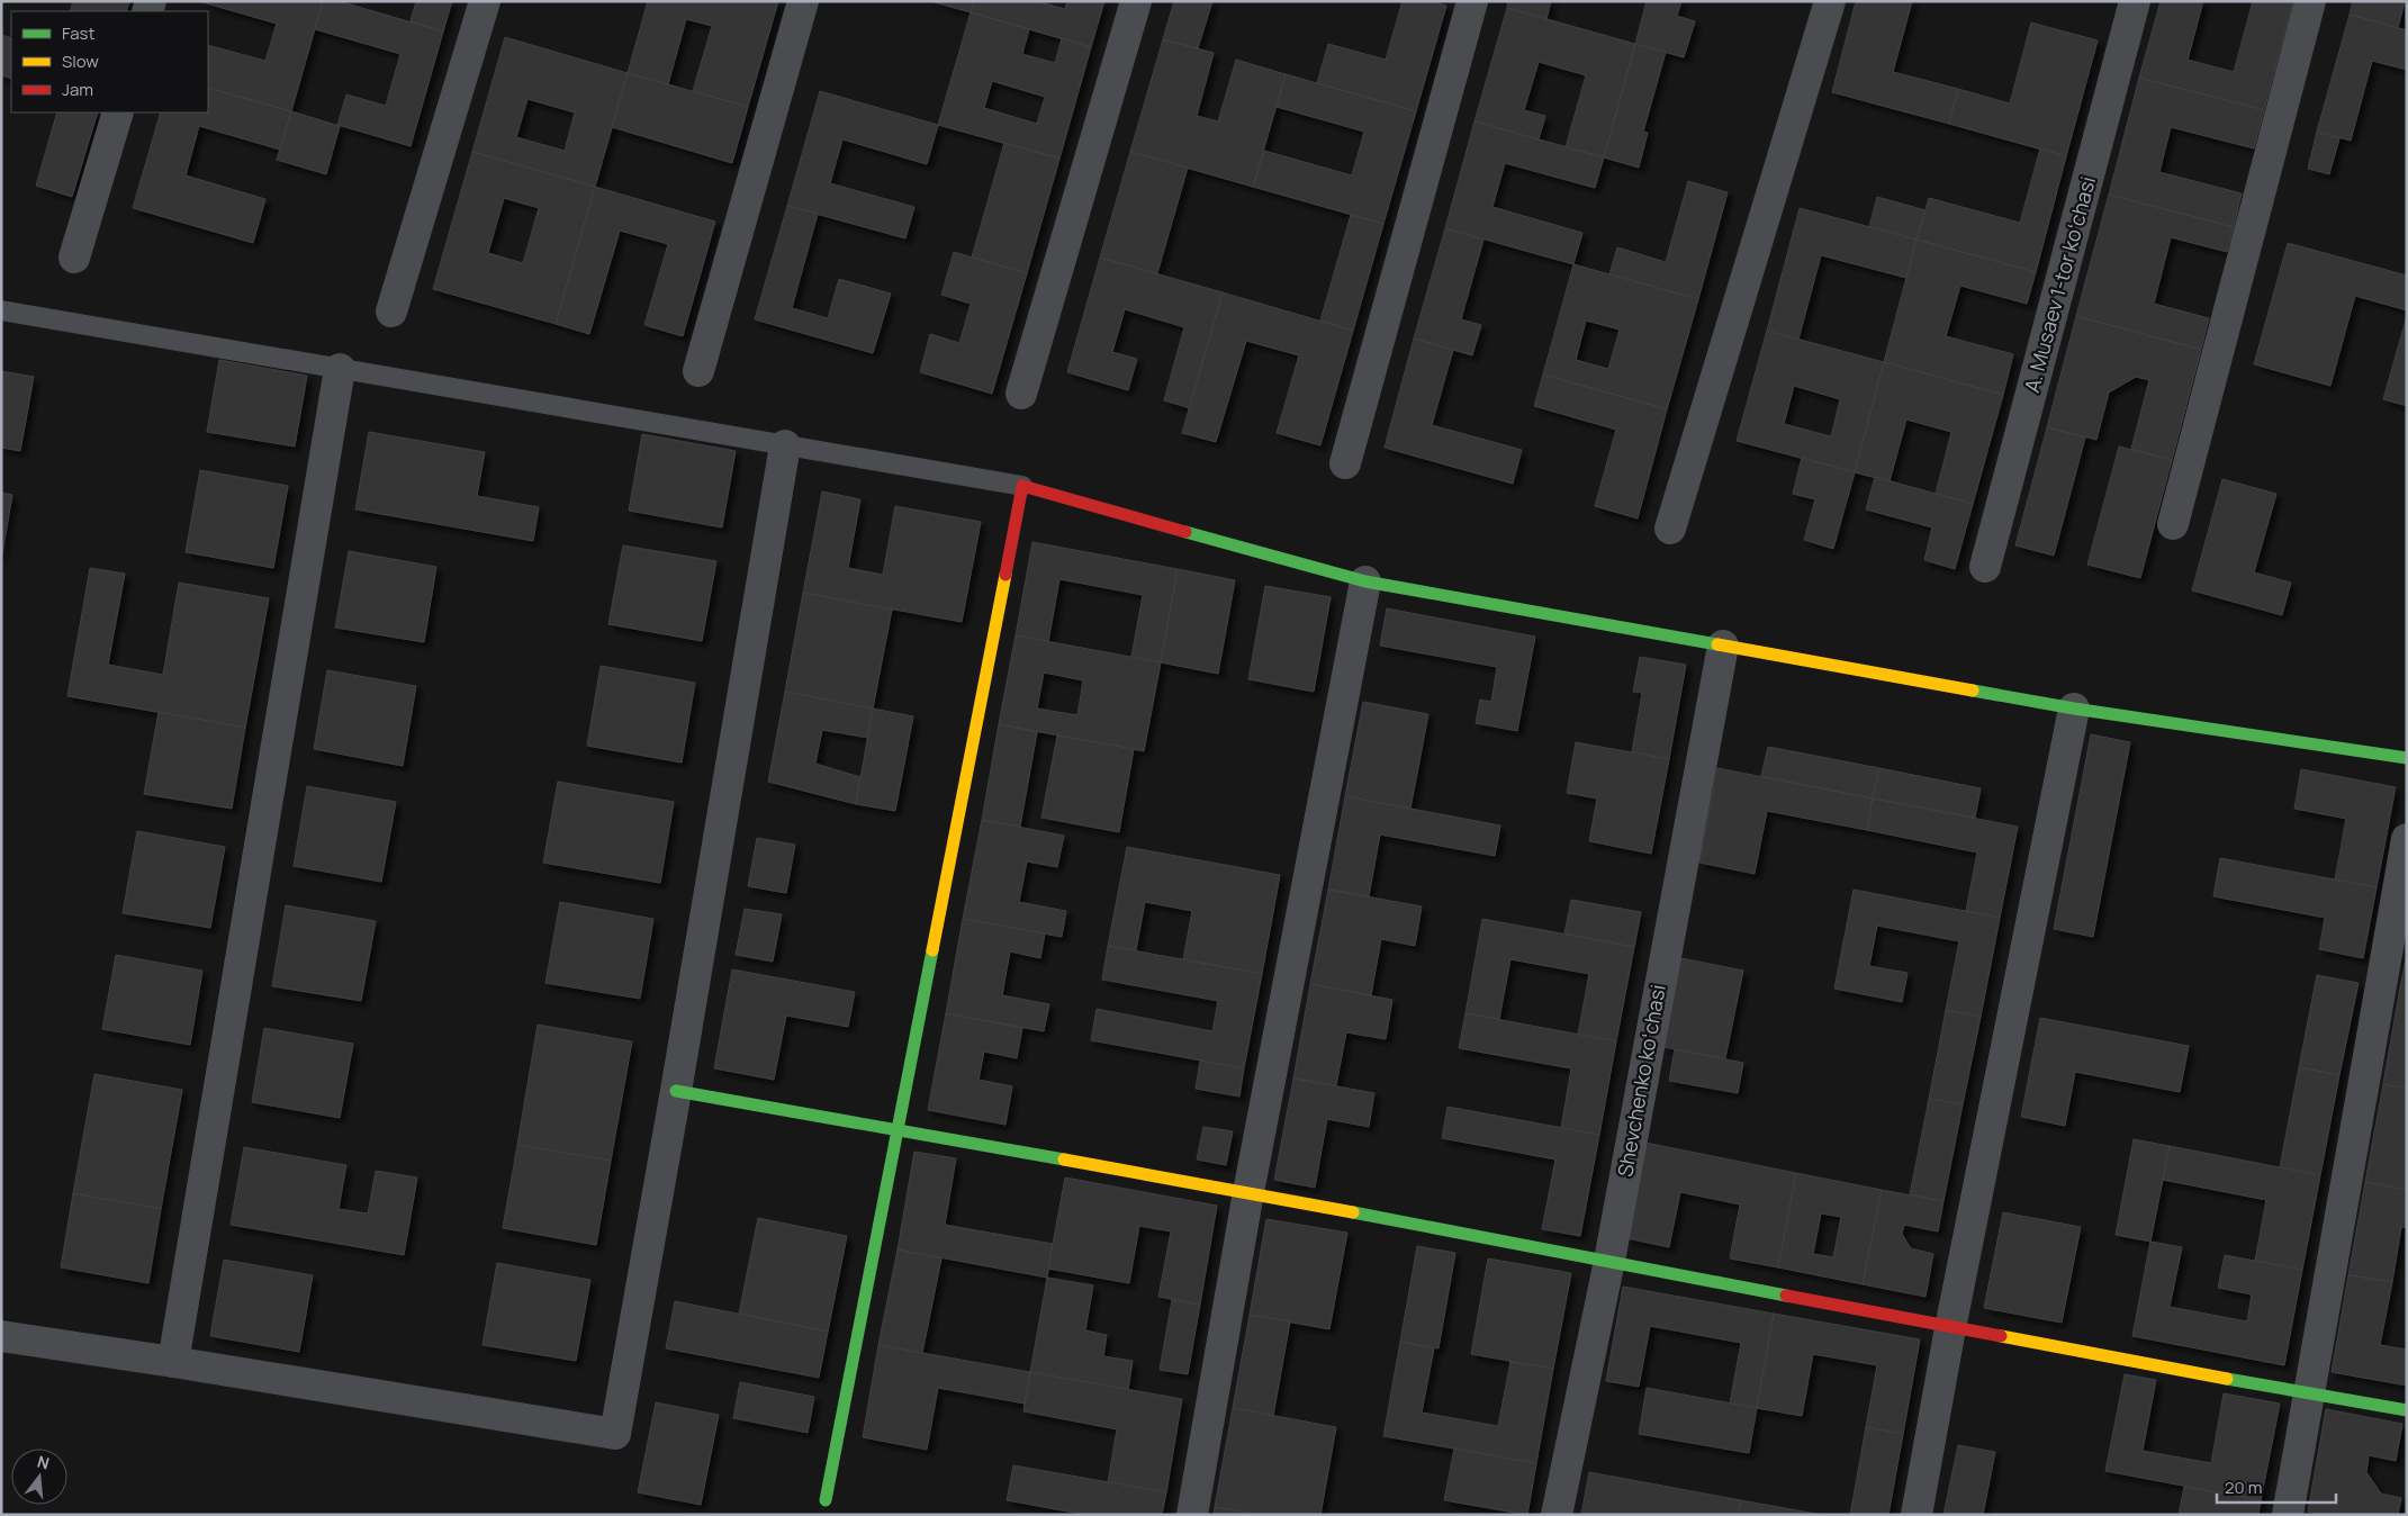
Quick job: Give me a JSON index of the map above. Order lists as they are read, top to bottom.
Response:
{
  "streets": {
    "street": ["A. Musaev 1-tor koʻchasi", "Shevchenko koʻchasi"]
  },
  "legend": ["Fast", "Slow", "Jam"],
  "scale_bar": "20 m",
  "north": "top"
}
